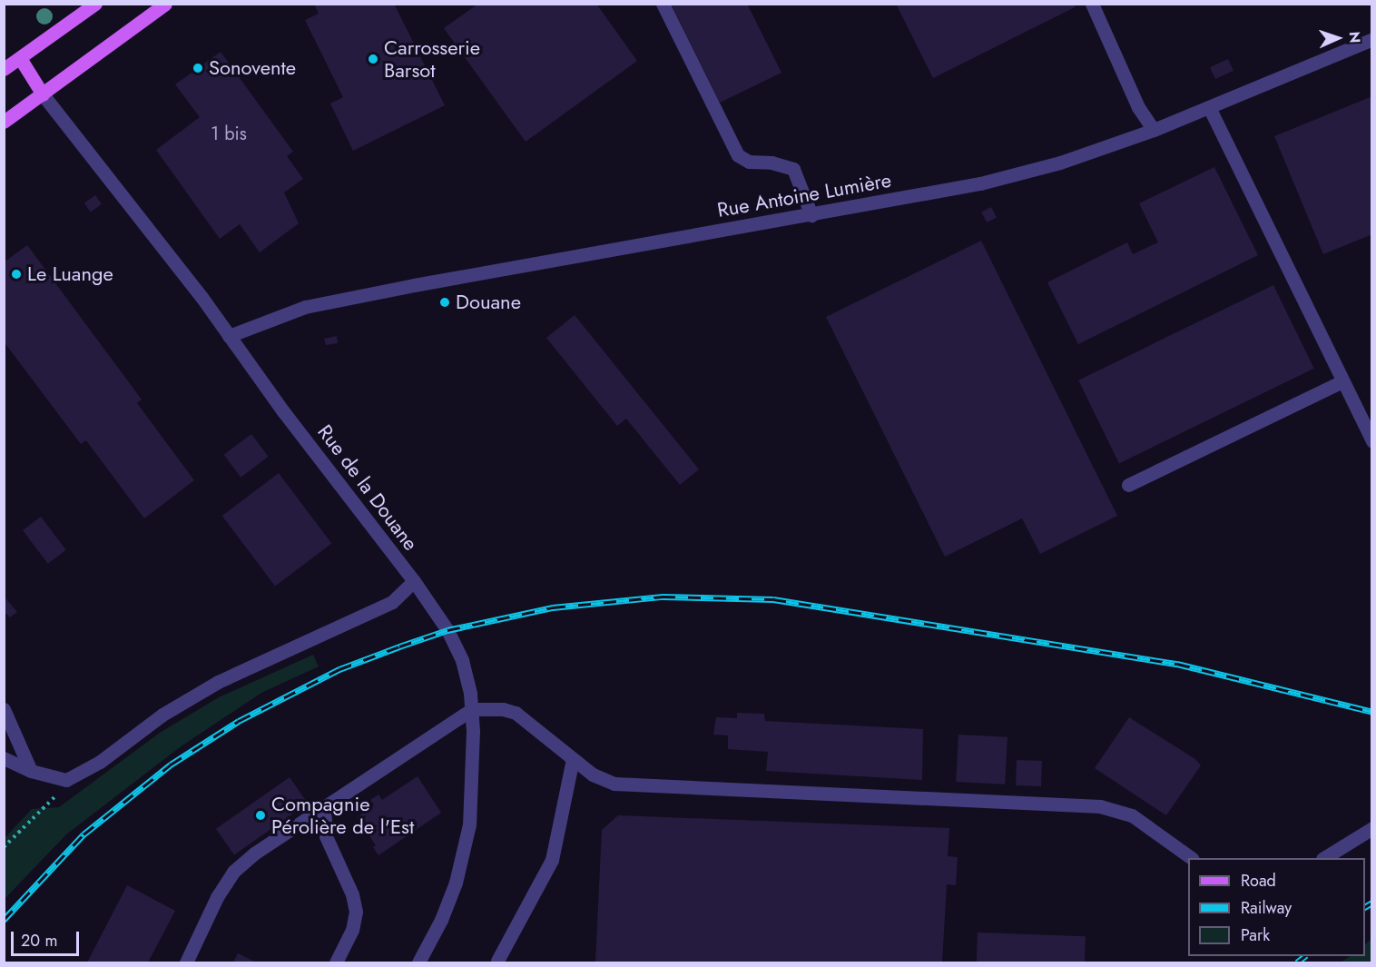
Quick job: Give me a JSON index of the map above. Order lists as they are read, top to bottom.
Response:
{
  "streets": {
    "street": ["Rue Antoine Lumière", "Rue de la Douane"]
  },
  "crossings": [
    ["Rue Antoine Lumière", "Rue de la Douane"]
  ],
  "places": [
    "Carrosserie Barsot",
    "Sonovente",
    "Le Luange",
    "Douane",
    "Compagnie Pérolière de l'Est"
  ],
  "house_numbers": ["1 bis"],
  "legend": ["Road", "Railway", "Park"],
  "scale_bar": "20 m",
  "north": "right"
}
